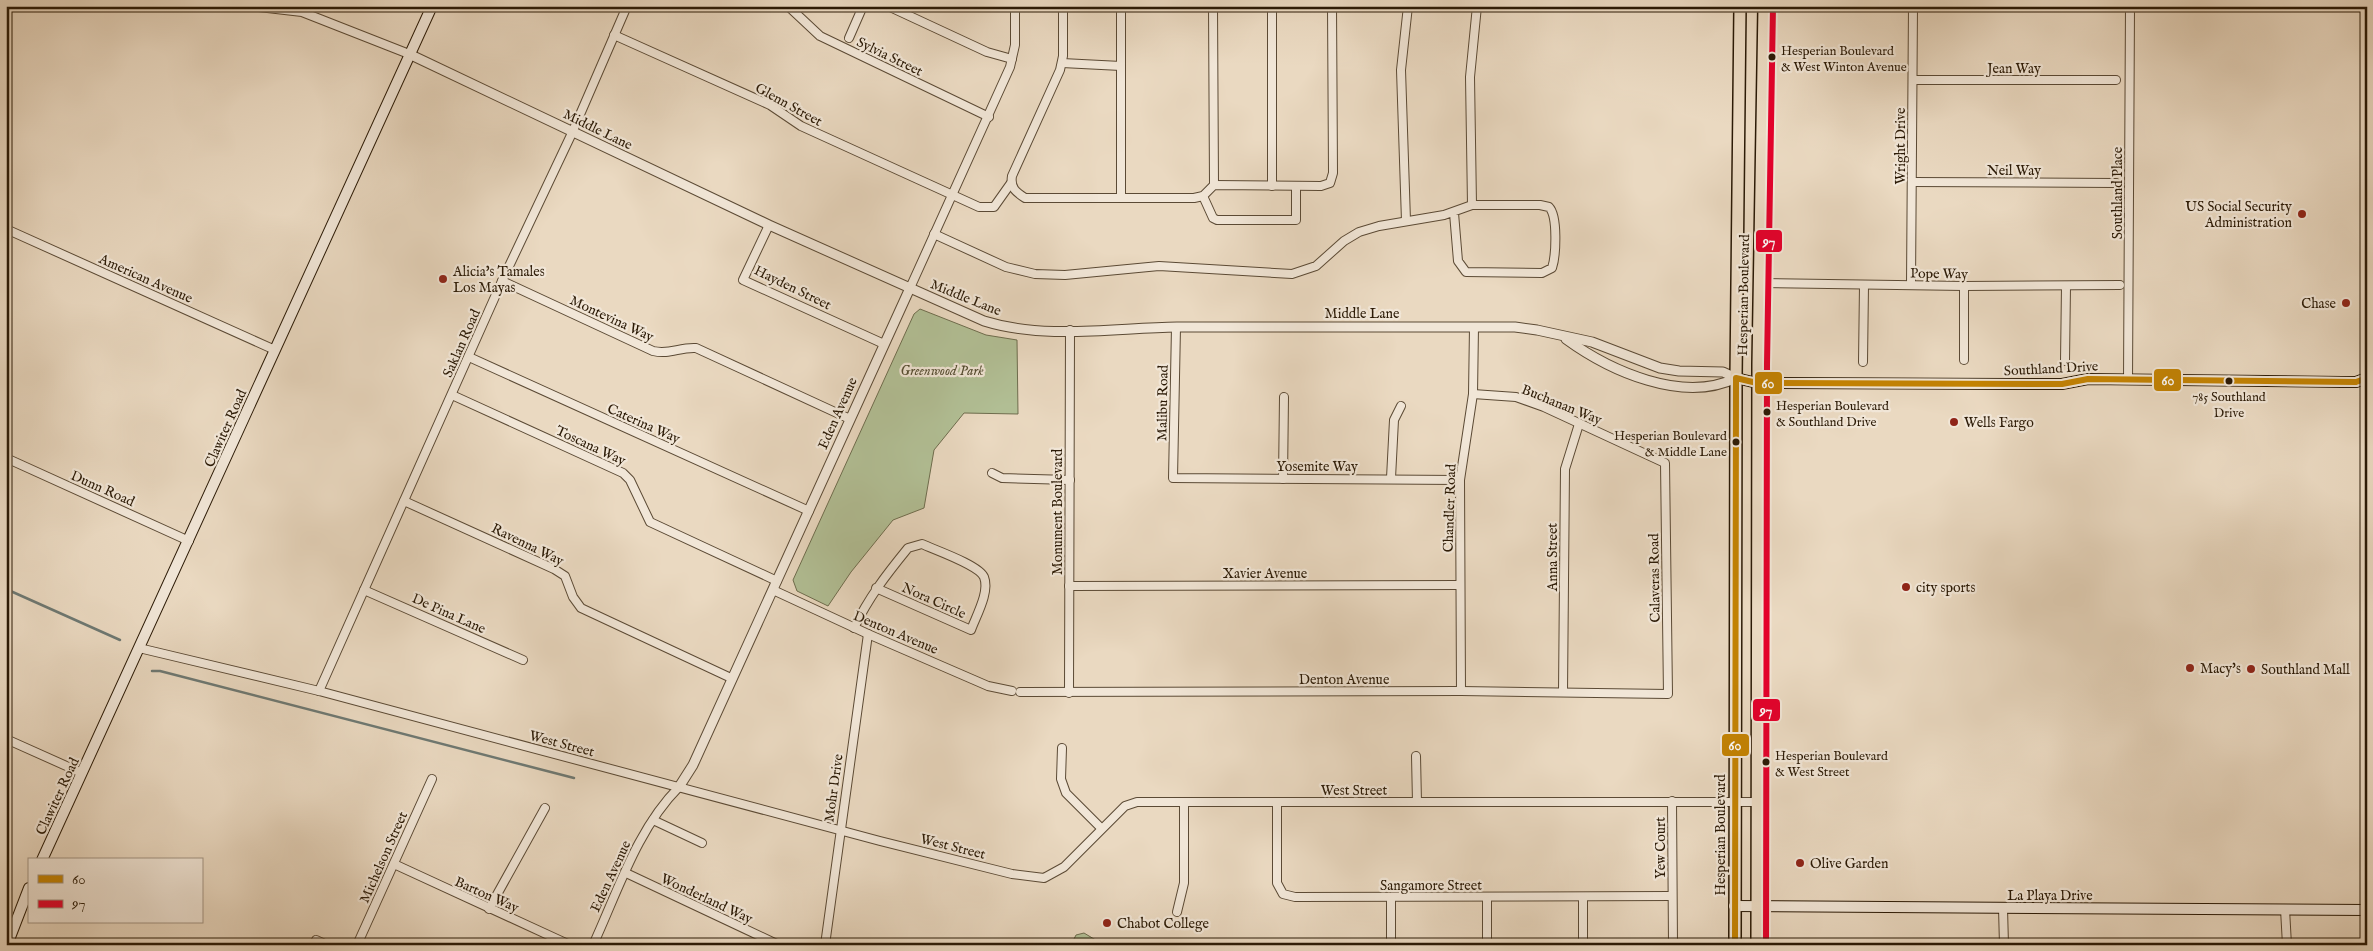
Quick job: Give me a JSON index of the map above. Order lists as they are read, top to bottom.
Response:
{
  "streets": {
    "main road": [
      "Hesperian Boulevard",
      "Southland Drive",
      "Clawiter Road",
      "La Playa Drive"
    ],
    "street": [
      "Sylvia Street",
      "Jean Way",
      "Glenn Street",
      "Middle Lane",
      "Wright Drive",
      "Neil Way",
      "Southland Place",
      "Pope Way",
      "American Avenue",
      "Hayden Street",
      "Montevina Way",
      "Saklan Road",
      "Malibu Road",
      "Buchanan Way",
      "Eden Avenue",
      "Caterina Way",
      "Toscana Way",
      "Yosemite Way",
      "Dunn Road",
      "Chandler Road",
      "Monument Boulevard",
      "Ravenna Way",
      "Anna Street",
      "Xavier Avenue",
      "Calaveras Road",
      "Nora Circle",
      "De Pina Lane",
      "Denton Avenue",
      "West Street",
      "Mohr Drive",
      "Yew Court",
      "Michelson Street",
      "Sangamore Street",
      "Barton Way",
      "Wonderland Way"
    ]
  },
  "crossings": [
    ["Sylvia Street", "Eden Avenue"],
    ["Jean Way", "Wright Drive"],
    ["Glenn Street", "Saklan Road"],
    ["Glenn Street", "Eden Avenue"],
    ["Middle Lane", "Hayden Street"],
    ["Middle Lane", "Hesperian Boulevard"],
    ["Middle Lane", "Saklan Road"],
    ["Middle Lane", "Southland Drive"],
    ["Middle Lane", "Malibu Road"],
    ["Middle Lane", "Eden Avenue"],
    ["Middle Lane", "Clawiter Road"],
    ["Middle Lane", "Chandler Road"],
    ["Middle Lane", "Monument Boulevard"],
    ["Wright Drive", "Neil Way"],
    ["Wright Drive", "Pope Way"],
    ["Southland Place", "Southland Drive"],
    ["Pope Way", "Hesperian Boulevard"],
    ["American Avenue", "Clawiter Road"],
    ["Hayden Street", "Eden Avenue"],
    ["Hesperian Boulevard", "Southland Drive"],
    ["Hesperian Boulevard", "West Street"],
    ["Hesperian Boulevard", "La Playa Drive"],
    ["Montevina Way", "Saklan Road"],
    ["Montevina Way", "Eden Avenue"],
    ["Saklan Road", "Caterina Way"],
    ["Saklan Road", "Toscana Way"],
    ["Saklan Road", "Ravenna Way"],
    ["Saklan Road", "De Pina Lane"],
    ["Saklan Road", "West Street"],
    ["Malibu Road", "Yosemite Way"],
    ["Buchanan Way", "Chandler Road"],
    ["Buchanan Way", "Anna Street"],
    ["Buchanan Way", "Calaveras Road"],
    ["Eden Avenue", "Caterina Way"],
    ["Eden Avenue", "Toscana Way"],
    ["Eden Avenue", "Ravenna Way"],
    ["Eden Avenue", "Denton Avenue"],
    ["Eden Avenue", "West Street"],
    ["Eden Avenue", "Wonderland Way"],
    ["Clawiter Road", "Dunn Road"],
    ["Clawiter Road", "West Street"],
    ["Yosemite Way", "Chandler Road"],
    ["Chandler Road", "Xavier Avenue"],
    ["Chandler Road", "Denton Avenue"],
    ["Monument Boulevard", "Xavier Avenue"],
    ["Monument Boulevard", "Denton Avenue"],
    ["Anna Street", "Denton Avenue"],
    ["Calaveras Road", "Denton Avenue"],
    ["Nora Circle", "Denton Avenue"],
    ["Denton Avenue", "Mohr Drive"],
    ["West Street", "Mohr Drive"],
    ["West Street", "Yew Court"],
    ["West Street", "Sangamore Street"],
    ["Yew Court", "Sangamore Street"],
    ["Michelson Street", "Barton Way"]
  ],
  "parks": ["Greenwood Park"],
  "places": [
    "Hesperian Boulevard & West Winton Avenue",
    "US Social Security Administration",
    "Alicia's Tamales Los Mayas",
    "Chase",
    "785 Southland Drive",
    "Hesperian Boulevard & Southland Drive",
    "Wells Fargo",
    "Hesperian Boulevard & Middle Lane",
    "city sports",
    "Macy's",
    "Southland Mall",
    "Hesperian Boulevard & West Street",
    "Olive Garden",
    "Chabot College"
  ],
  "lines": ["transit line 97", "transit line 60"],
  "legend": ["60", "97"]
}
